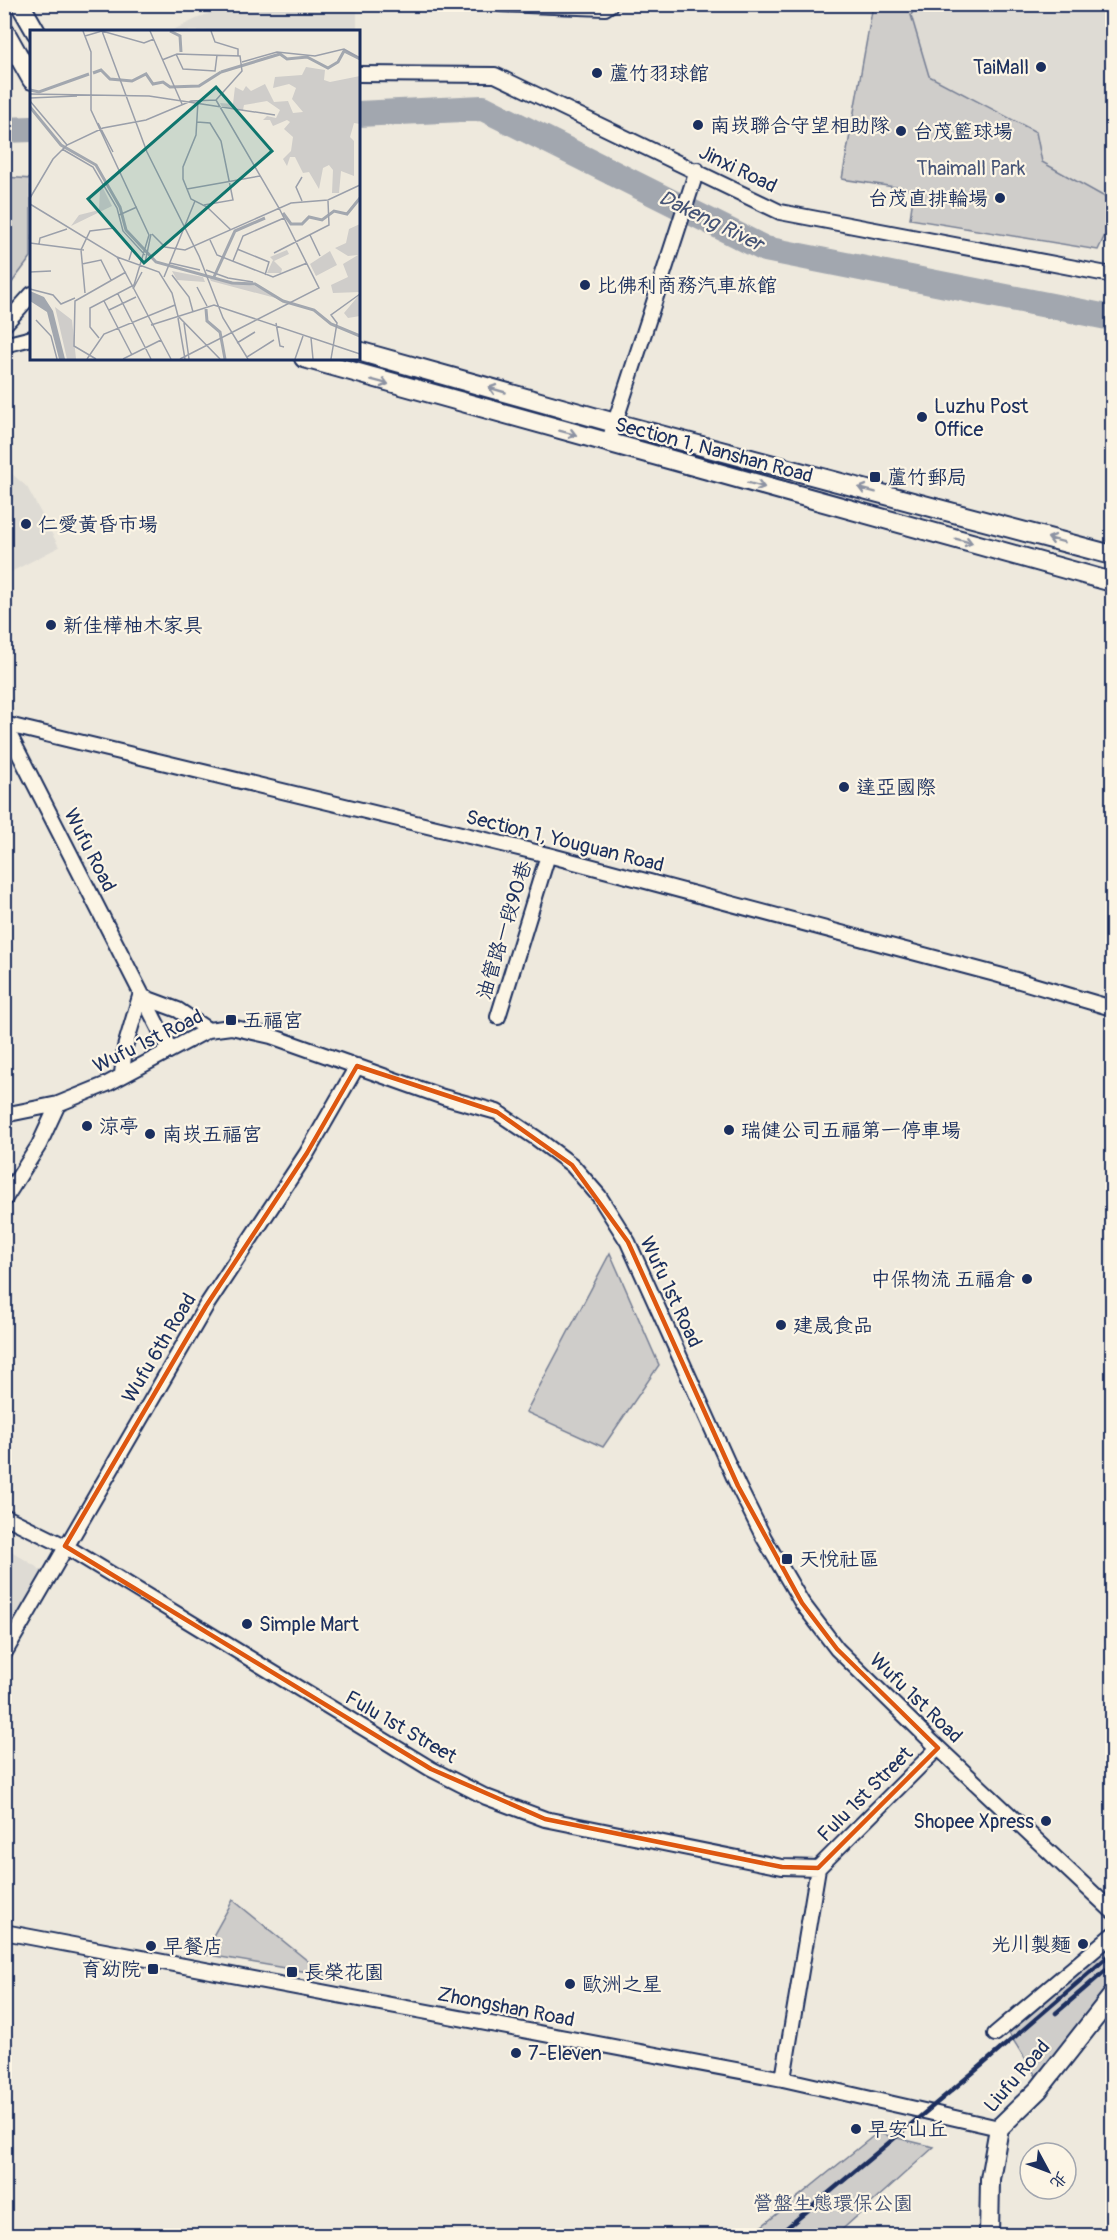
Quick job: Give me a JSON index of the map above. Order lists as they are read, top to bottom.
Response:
{
  "streets": {
    "street": [
      "Jinxi Road",
      "Section 1, Nanshan Road",
      "Section 1, Youguan Road",
      "Wufu Road",
      "油管路一段90巷",
      "Wufu 1st Road",
      "Wufu 6th Road",
      "Fulu 1st Street",
      "Zhongshan Road",
      "Liufu Road"
    ]
  },
  "crossings": [
    ["Section 1, Youguan Road", "Wufu Road"],
    ["Section 1, Youguan Road", "油管路一段90巷"],
    ["Wufu Road", "Wufu 1st Road"],
    ["Wufu 1st Road", "Wufu 6th Road"],
    ["Wufu 1st Road", "Fulu 1st Street"],
    ["Wufu 6th Road", "Fulu 1st Street"],
    ["Fulu 1st Street", "Zhongshan Road"],
    ["Zhongshan Road", "Liufu Road"]
  ],
  "water": ["Dakeng River"],
  "parks": ["Thaimall Park", "營盤生態環保公園"],
  "places": {
    "other": [
      "TaiMall",
      "蘆竹羽球館",
      "南崁聯合守望相助隊",
      "台茂籃球場",
      "台茂直排輪場",
      "比佛利商務汽車旅館",
      "Luzhu Post Office",
      "仁愛黃昏市場",
      "新佳樺柚木家具",
      "達亞國際",
      "涼亭",
      "瑞健公司五福第一停車場",
      "南崁五福宮",
      "中保物流 五福倉",
      "建晟食品",
      "Simple Mart",
      "Shopee Xpress",
      "光川製麵",
      "早餐店",
      "歐洲之星",
      "7-Eleven",
      "早安山丘"
    ],
    "transit": [
      "蘆竹郵局",
      "五福宮",
      "天悅社區",
      "育幼院",
      "長榮花園"
    ]
  },
  "north": "bottom right"
}
